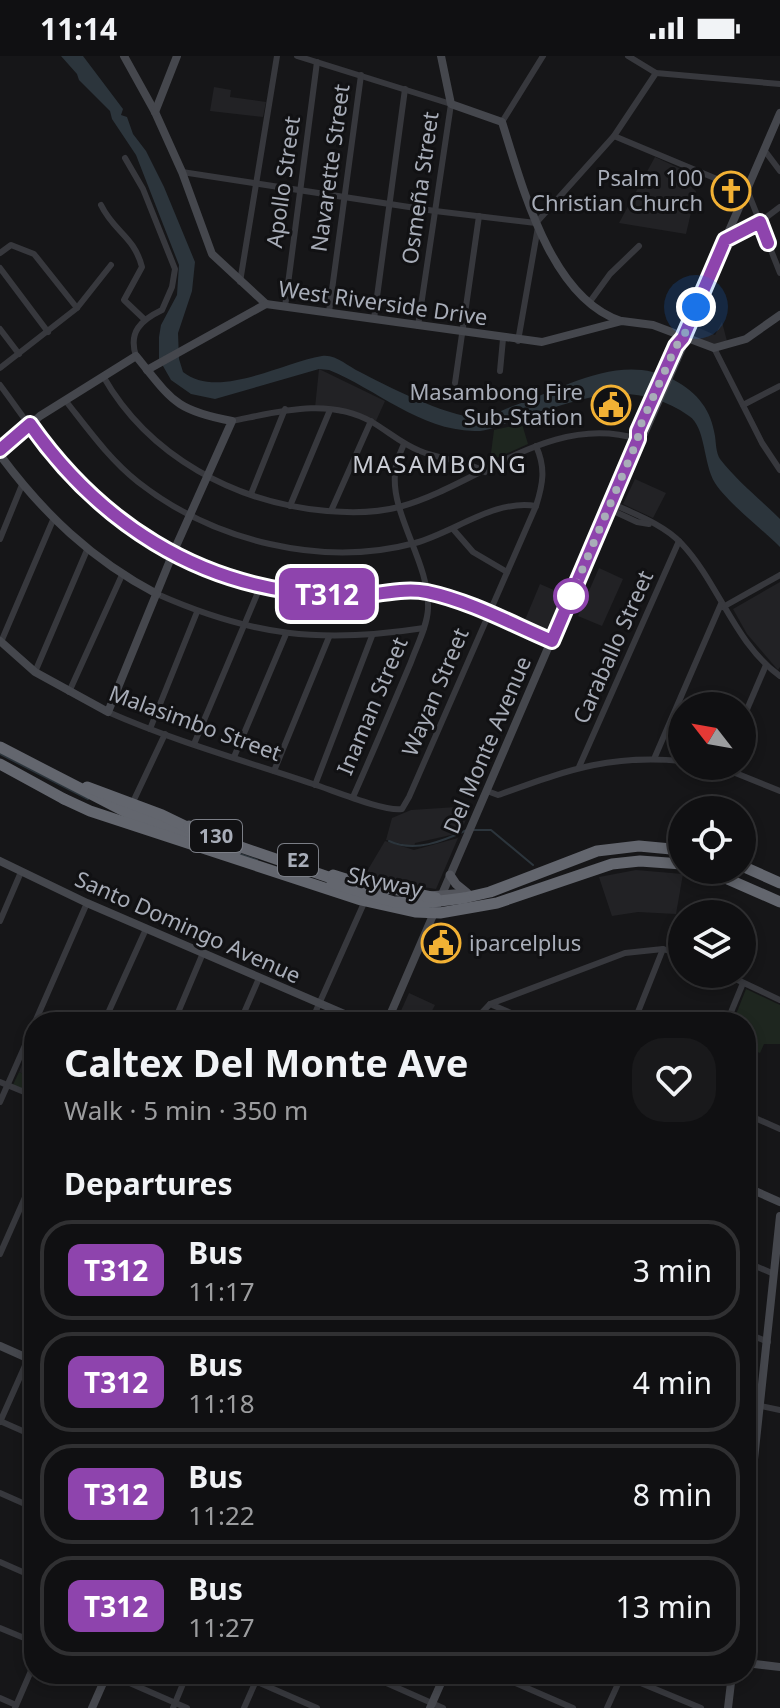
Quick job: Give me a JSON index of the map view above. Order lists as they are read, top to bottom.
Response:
{
  "streets": {
    "highway": ["E2", "Skyway"],
    "main road": ["130"],
    "street": [
      "Navarette Street",
      "Apollo Street",
      "Osmeña Street",
      "West Riverside Drive",
      "Caraballo Street",
      "Wayan Street",
      "Inaman Street",
      "Malasimbo Street",
      "Del Monte Avenue",
      "Santo Domingo Avenue"
    ]
  },
  "crossings": [
    ["Navarette Street", "West Riverside Drive"],
    ["Apollo Street", "West Riverside Drive"],
    ["Osmeña Street", "West Riverside Drive"],
    ["West Riverside Drive", "Del Monte Avenue"],
    ["Wayan Street", "Malasimbo Street"],
    ["Inaman Street", "Malasimbo Street"],
    ["Del Monte Avenue", "130"],
    ["Del Monte Avenue", "Skyway"],
    ["130", "Skyway"]
  ],
  "districts": ["MASAMBONG"],
  "places": {
    "church": ["Psalm 100 Christian Church"],
    "public building": ["Masambong Fire Sub-Station", "iparcelplus"]
  },
  "lines": ["bus line T312"],
  "north": "top left",
  "page": {
    "status": "11:14",
    "on_map": "T312",
    "heading": [
      ["Caltex Del Monte Ave", "Walk · 5 min · 350 m"],
      "Departures"
    ],
    "list": [
      {
        "mark": "T312",
        "name": "Bus",
        "note": "11:17",
        "value": "3 min"
      },
      {
        "mark": "T312",
        "name": "Bus",
        "note": "11:18",
        "value": "4 min"
      },
      {
        "mark": "T312",
        "name": "Bus",
        "note": "11:22",
        "value": "8 min"
      },
      {
        "mark": "T312",
        "name": "Bus",
        "note": "11:27",
        "value": "13 min"
      }
    ]
  }
}
